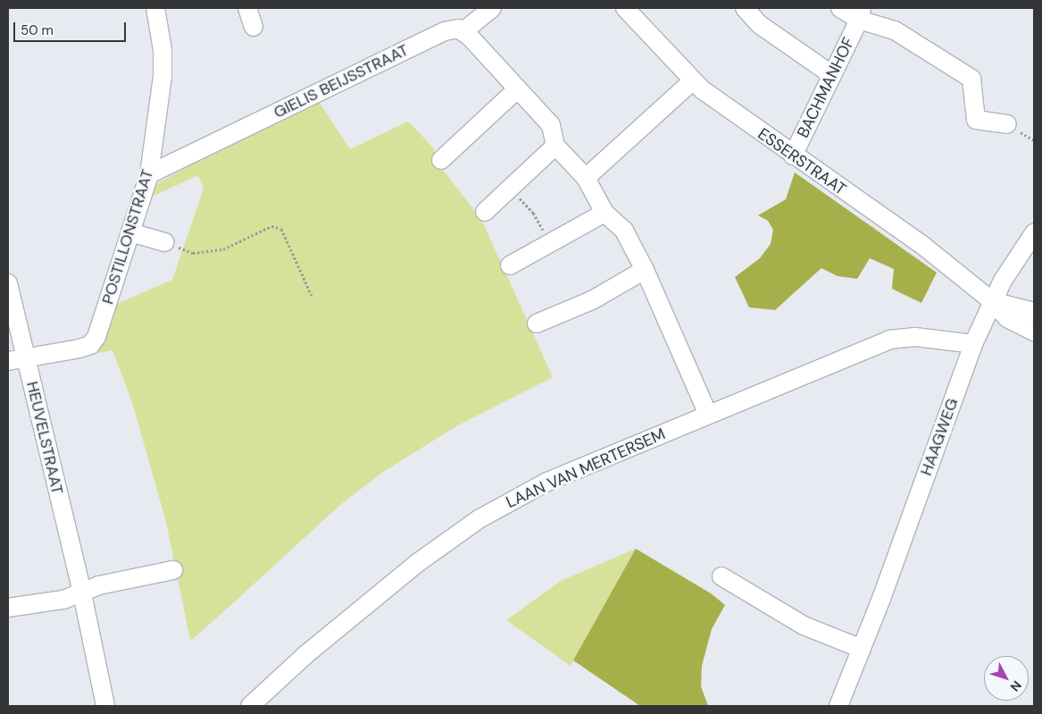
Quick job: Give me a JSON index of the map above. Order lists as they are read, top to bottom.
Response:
{
  "streets": {
    "street": [
      "GIELIS BEIJSSTRAAT",
      "BACHMANHOF",
      "ESSERSTRAAT",
      "POSTILLONSTRAAT",
      "HAAGWEG",
      "HEUVELSTRAAT",
      "LAAN VAN MERTERSEM"
    ]
  },
  "crossings": [
    ["GIELIS BEIJSSTRAAT", "POSTILLONSTRAAT"],
    ["BACHMANHOF", "ESSERSTRAAT"],
    ["ESSERSTRAAT", "HAAGWEG"],
    ["POSTILLONSTRAAT", "HEUVELSTRAAT"],
    ["HAAGWEG", "LAAN VAN MERTERSEM"]
  ],
  "scale_bar": "50 m",
  "north": "bottom right"
}
